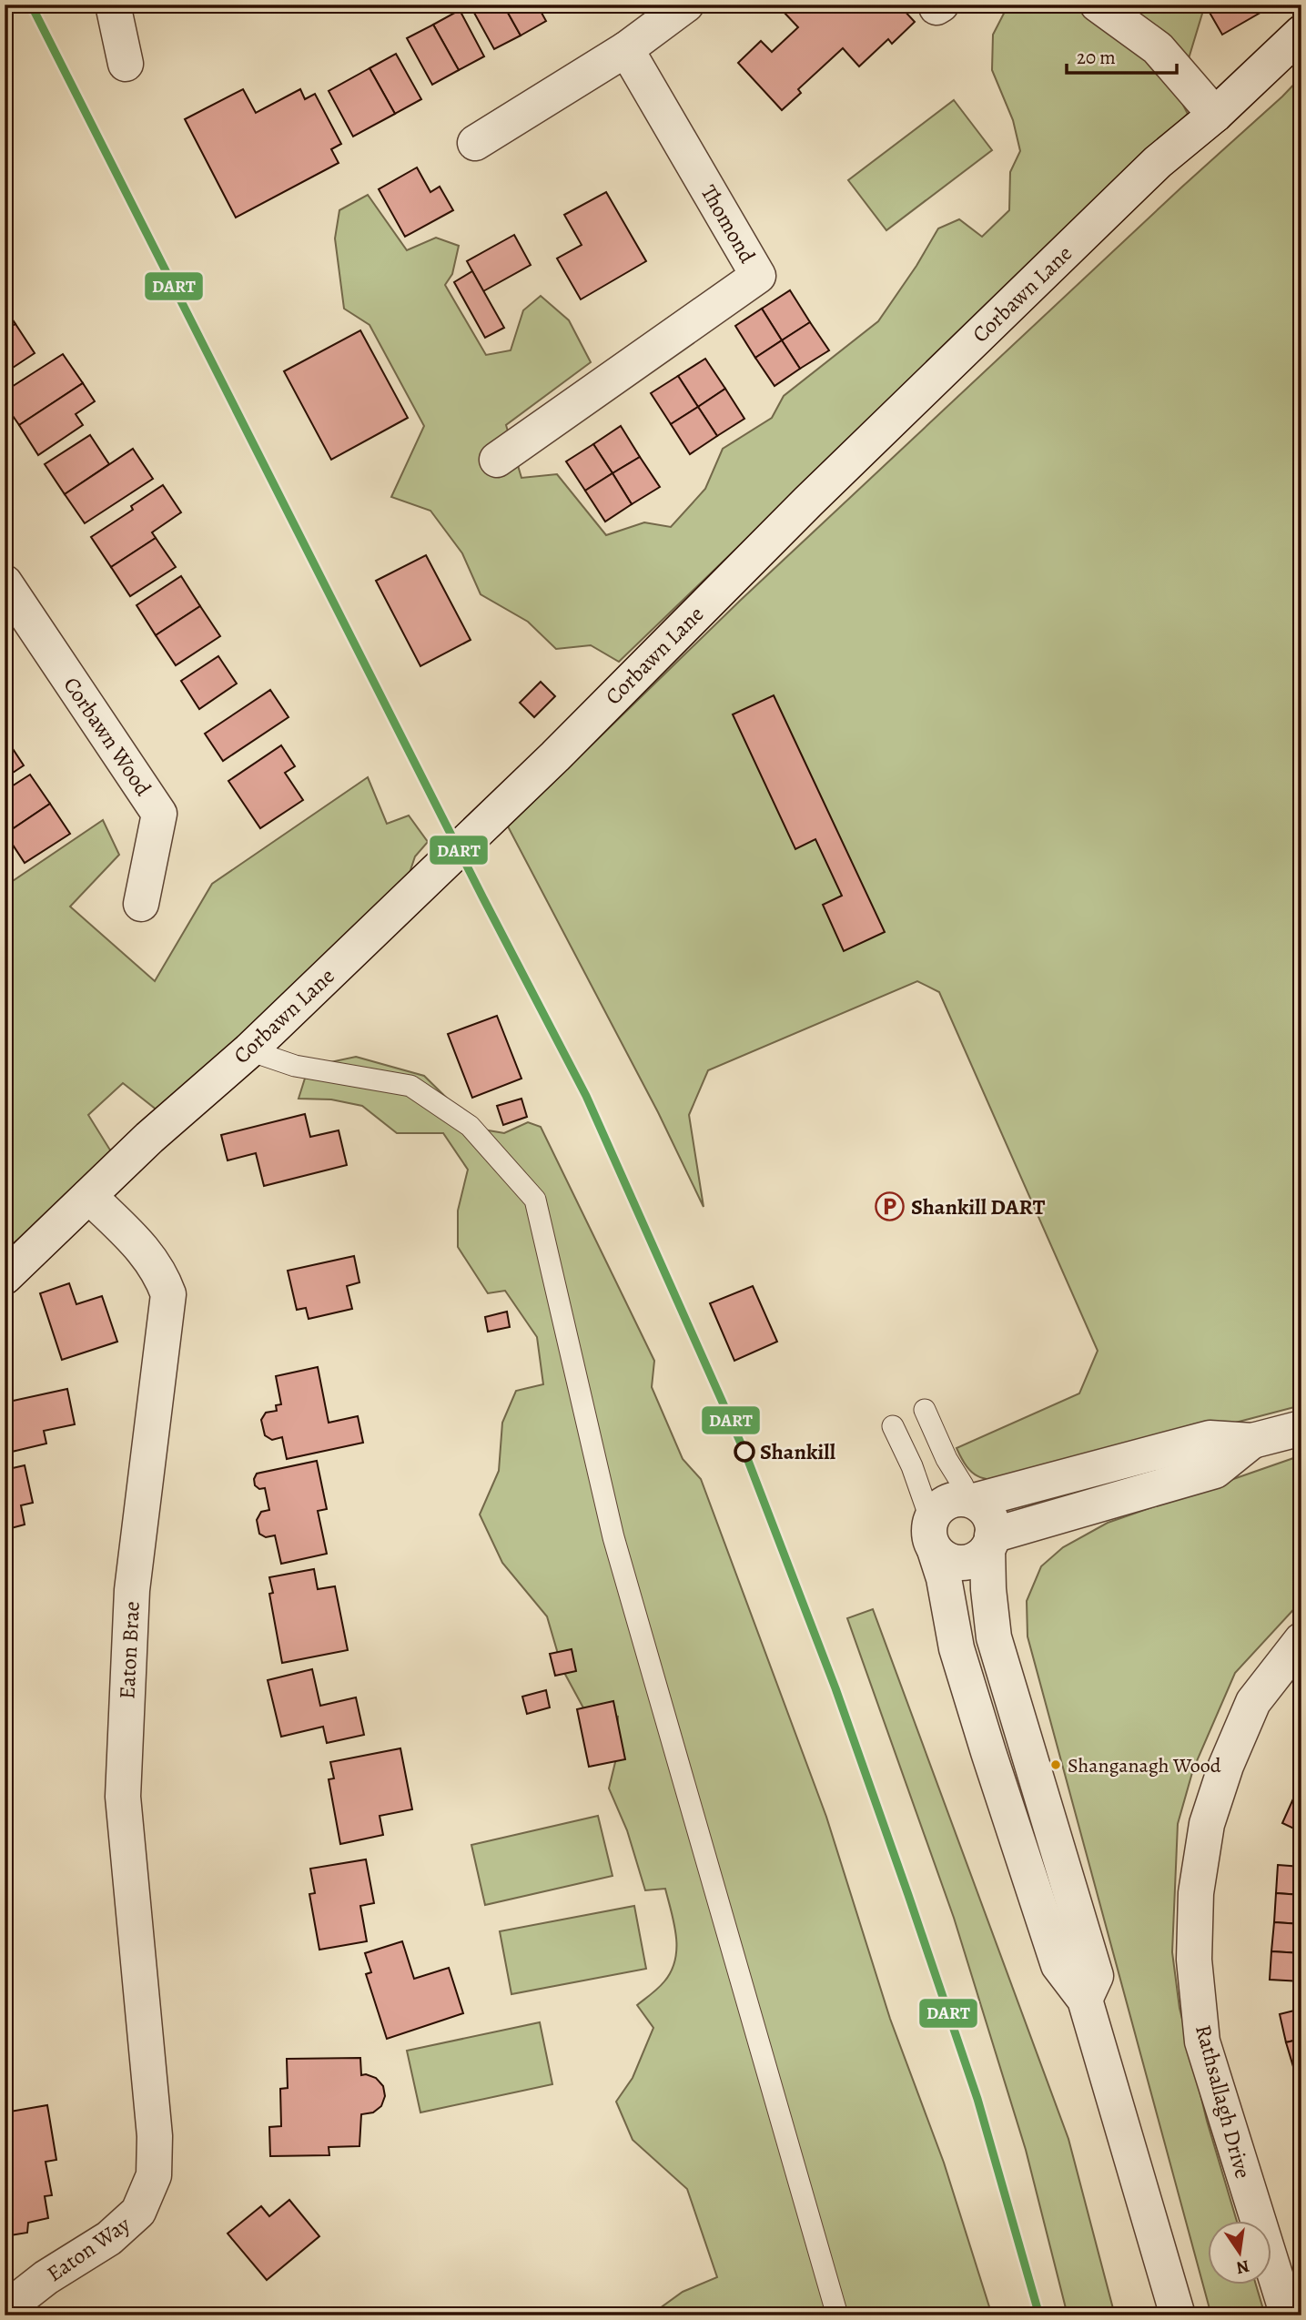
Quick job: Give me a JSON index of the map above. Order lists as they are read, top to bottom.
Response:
{
  "streets": {
    "street": [
      "Thomond",
      "Corbawn Lane",
      "Corbawn Wood",
      "Eaton Brae",
      "Rathsallagh Drive",
      "Eaton Way"
    ]
  },
  "crossings": [
    ["Corbawn Lane", "Eaton Brae"],
    ["Eaton Brae", "Eaton Way"]
  ],
  "places": {
    "parking": ["Shankill DART"],
    "other": ["Shankill", "Shanganagh Wood"]
  },
  "lines": ["rail line DART"],
  "scale_bar": "20 m",
  "north": "bottom"
}
